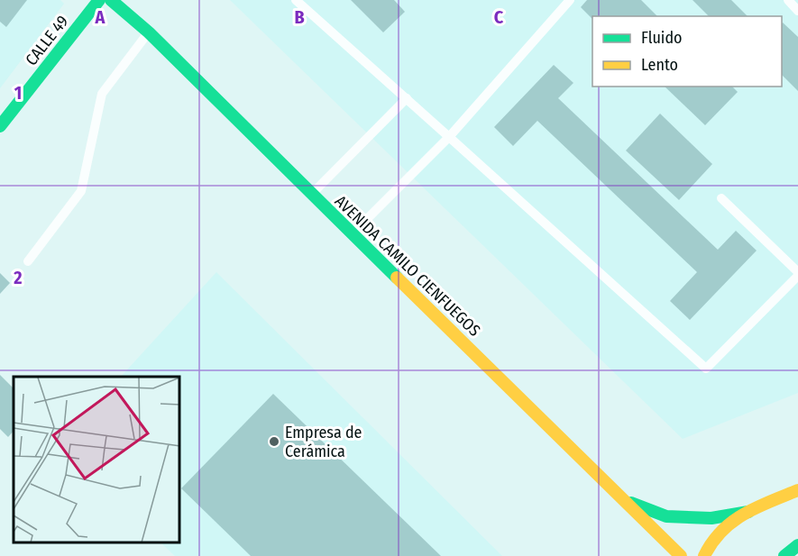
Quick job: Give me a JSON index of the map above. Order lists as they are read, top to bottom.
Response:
{
  "streets": {
    "main road": ["CALLE 49", "AVENIDA CAMILO CIENFUEGOS"]
  },
  "places": ["Empresa de Cerámica"],
  "legend": ["Fluido", "Lento"],
  "grid": {
    "columns": ["A", "B", "C"],
    "rows": ["1", "2"]
  }
}
